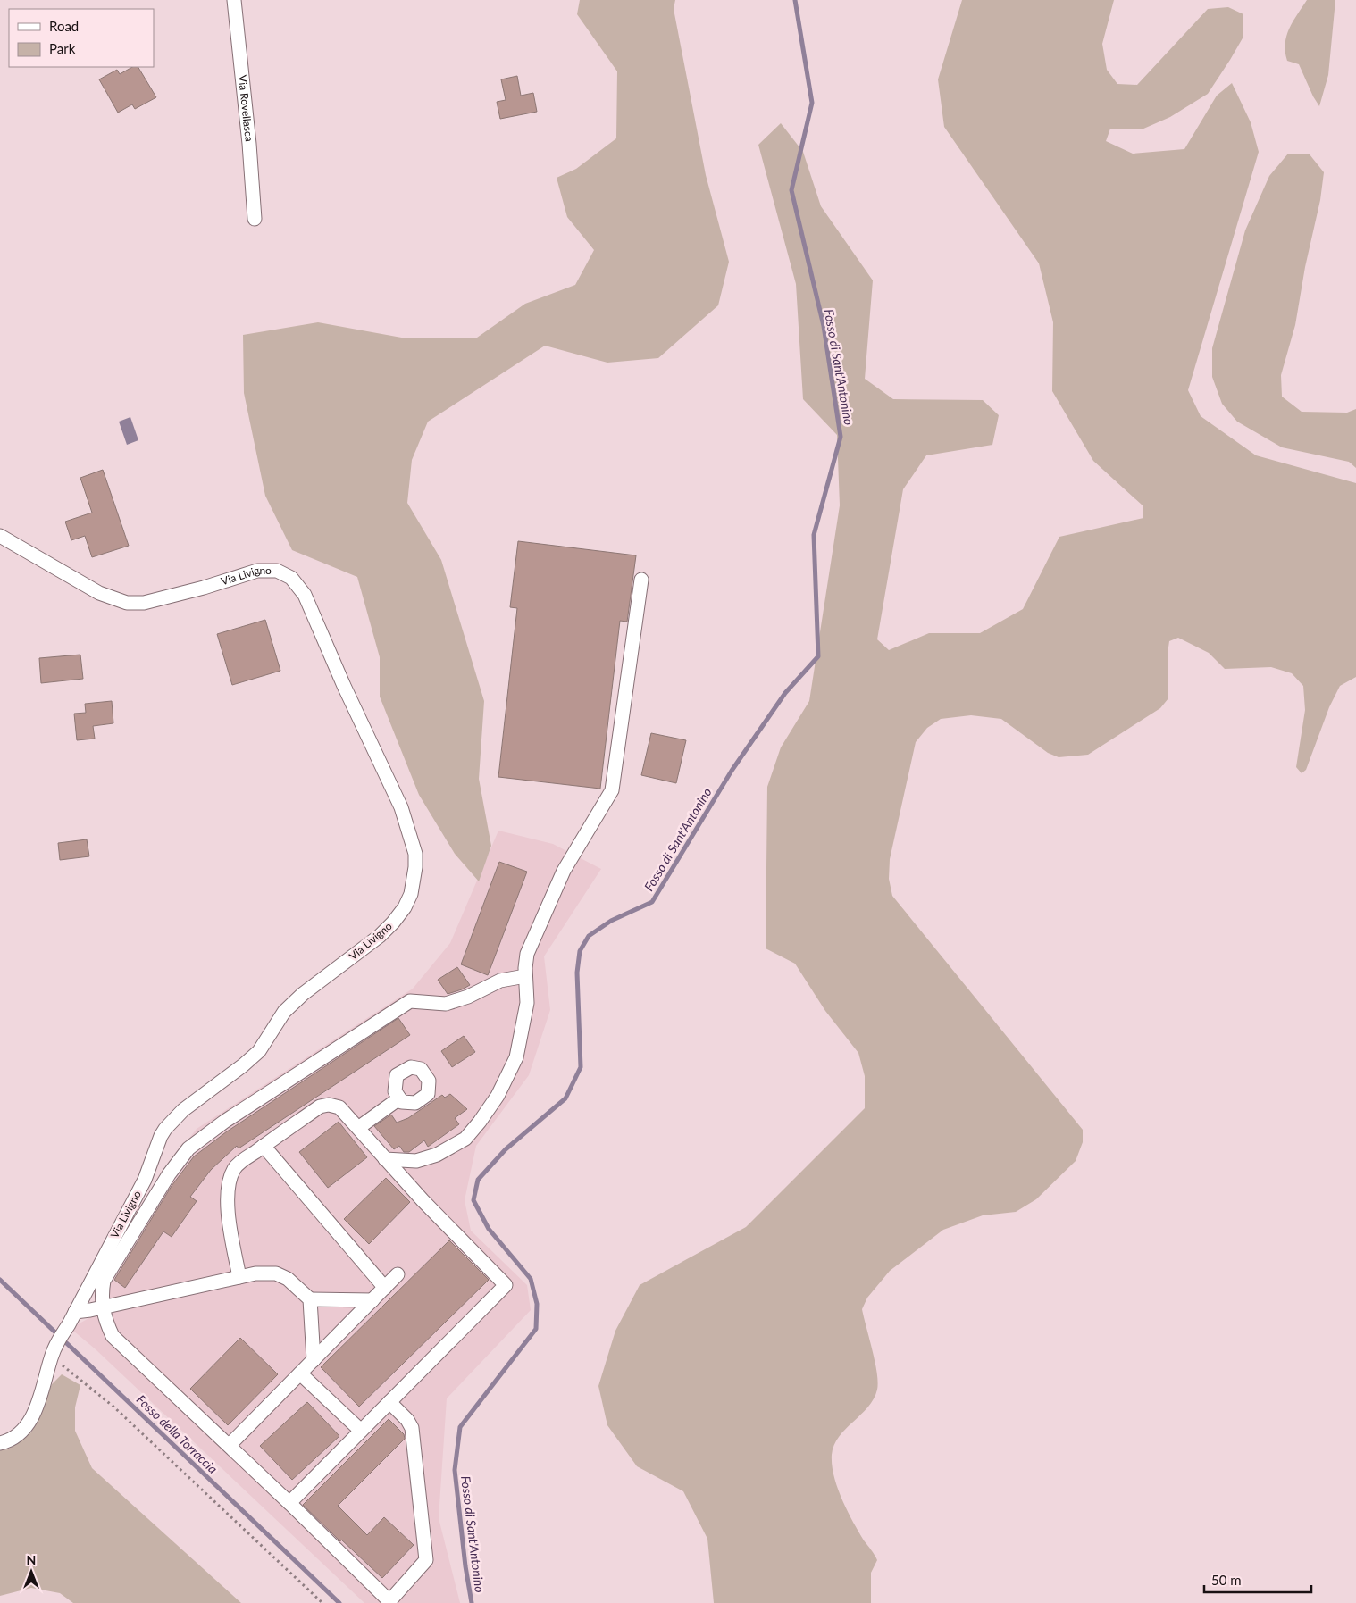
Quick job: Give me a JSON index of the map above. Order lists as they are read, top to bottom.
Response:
{
  "streets": {
    "street": ["Via Rovellasca", "Via Livigno"]
  },
  "water": ["Fosso di Sant'Antonino", "Fosso della Torraccia"],
  "legend": ["Road", "Park"],
  "scale_bar": "50 m",
  "north": "top"
}
